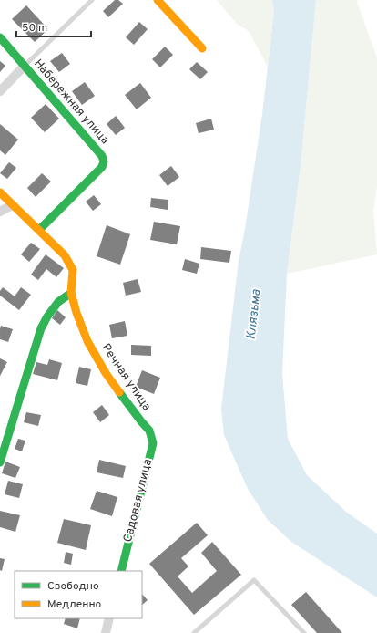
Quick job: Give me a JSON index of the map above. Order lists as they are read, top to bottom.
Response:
{
  "streets": {
    "street": ["Набережная улица", "Речная улица", "Садовая улица"]
  },
  "crossings": [
    ["Набережная улица", "Речная улица"],
    ["Речная улица", "Садовая улица"]
  ],
  "water": ["Клязьма"],
  "legend": ["Свободно", "Медленно"],
  "scale_bar": "50 m"
}
